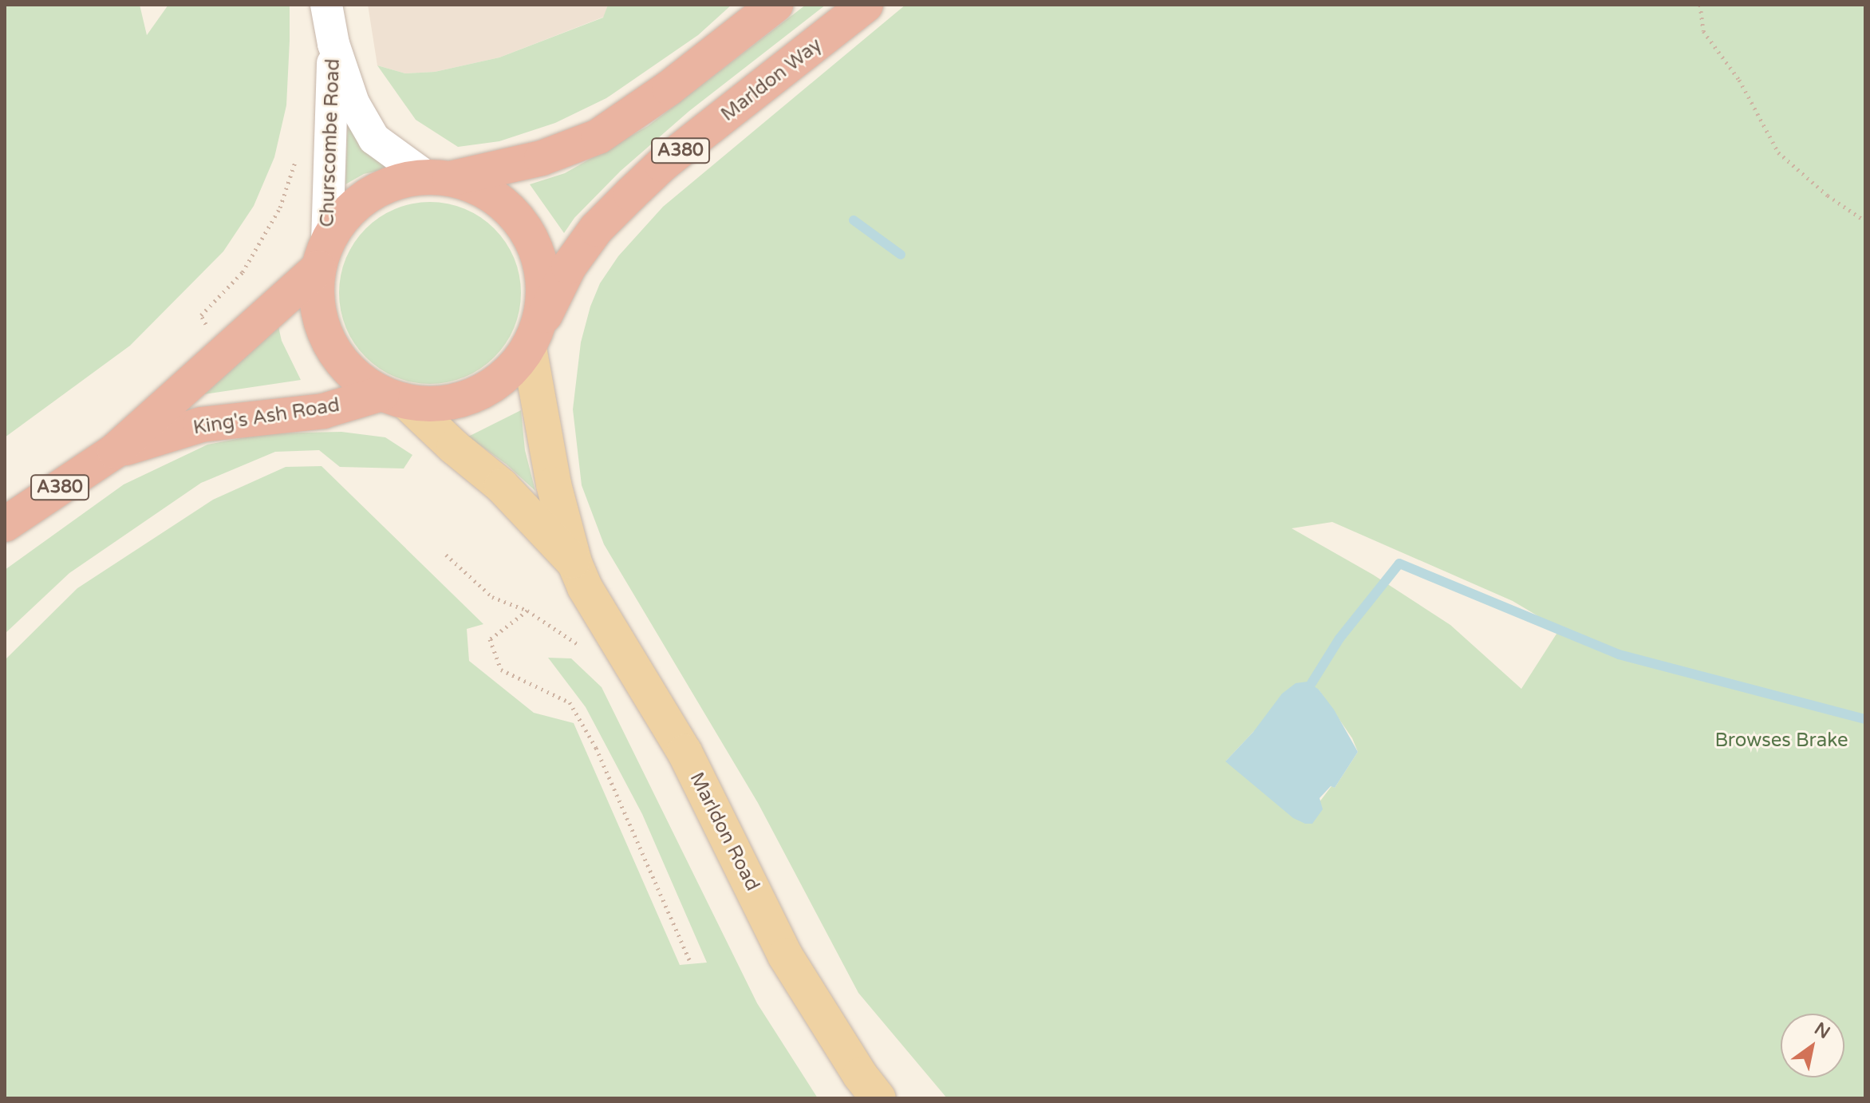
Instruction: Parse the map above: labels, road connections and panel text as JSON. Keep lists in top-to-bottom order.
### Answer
{
  "streets": {
    "highway": ["Marldon Way", "A380", "King's Ash Road"],
    "main road": ["Marldon Road"],
    "street": ["Churscombe Road"]
  },
  "crossings": [
    ["Marldon Way", "Churscombe Road"],
    ["Marldon Way", "King's Ash Road"],
    ["Marldon Way", "Marldon Road"],
    ["Churscombe Road", "King's Ash Road"],
    ["Churscombe Road", "Marldon Road"],
    ["King's Ash Road", "Marldon Road"]
  ],
  "parks": ["Browses Brake"],
  "north": "top right"
}
